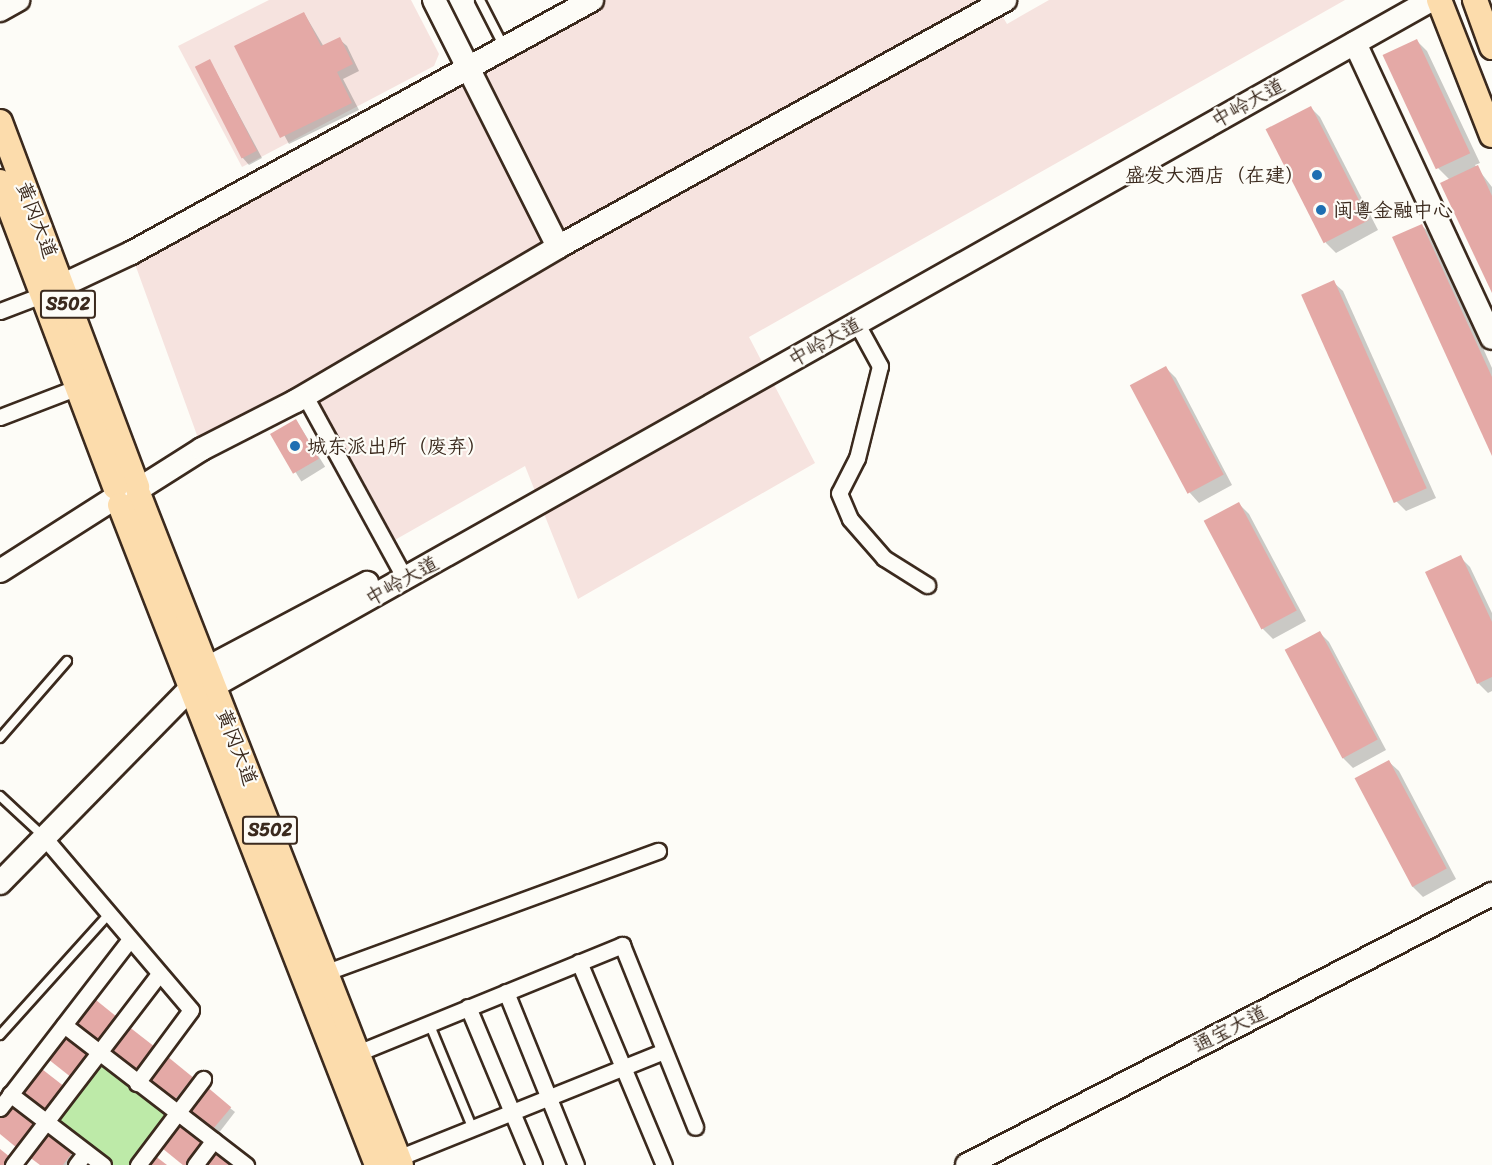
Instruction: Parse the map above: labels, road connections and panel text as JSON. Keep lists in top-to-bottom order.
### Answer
{
  "streets": {
    "main road": [
      "中岭大道",
      "黄冈大道",
      "S502",
      "通宝大道"
    ]
  },
  "places": ["盛发大酒店（在建）", "闽粤金融中心", "城东派出所（废弃）"]
}
